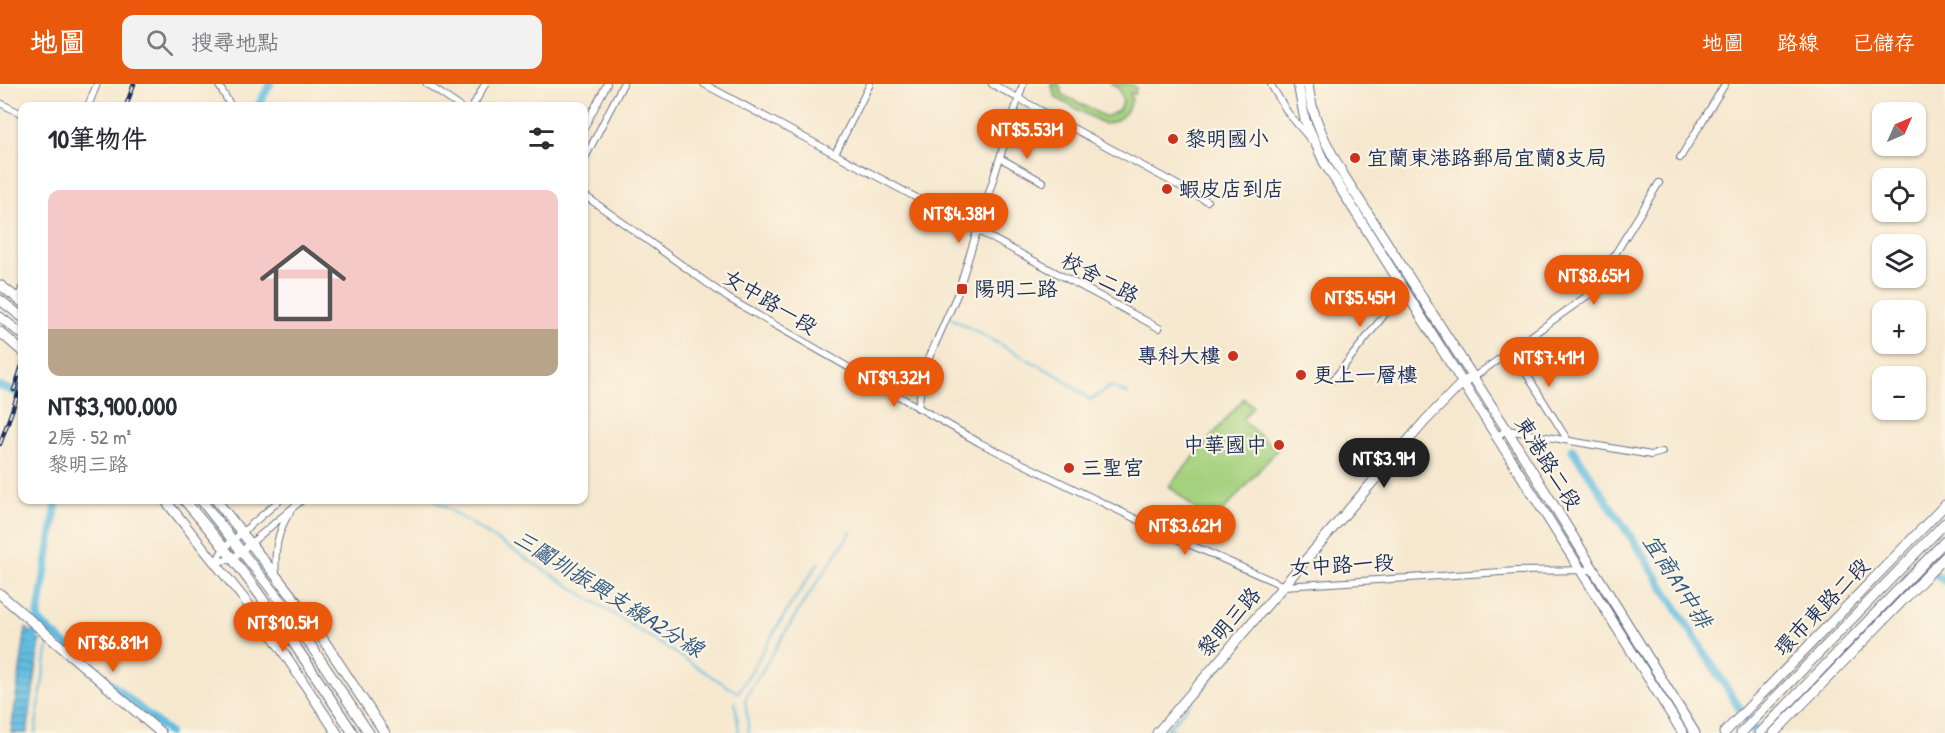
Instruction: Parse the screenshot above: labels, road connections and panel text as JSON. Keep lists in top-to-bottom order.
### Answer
{
  "streets": {
    "main road": ["東港路二段", "環市東路二段", "黎明三路"],
    "street": ["校舍二路", "女中路一段"]
  },
  "crossings": [
    ["女中路一段", "東港路二段"],
    ["女中路一段", "黎明三路"],
    ["東港路二段", "黎明三路"]
  ],
  "water": ["宜商A1中排", "三鬮圳振興支線A2分線"],
  "places": {
    "other": [
      "黎明國小",
      "宜蘭東港路郵局宜蘭8支局",
      "蝦皮店到店",
      "專科大樓",
      "更上一層樓",
      "中華國中",
      "三聖宮"
    ],
    "transit": ["陽明二路"]
  },
  "north": "top right",
  "page": {
    "header": "地圖",
    "search": "搜尋地點",
    "nav": ["地圖", "路線", "已儲存"],
    "map_buttons": ["+", "−"],
    "heading": "10筆物件",
    "price": [
      "NT$5.53M",
      "NT$4.38M",
      "NT$8.65M",
      "NT$5.45M",
      "NT$7.41M",
      "NT$9.32M",
      "NT$3.9M",
      "NT$3.62M",
      "NT$10.5M",
      "NT$6.81M"
    ],
    "list": [
      {
        "name": "NT$3,900,000",
        "note": "2房 · 52 m² · 黎明三路"
      }
    ]
  }
}
